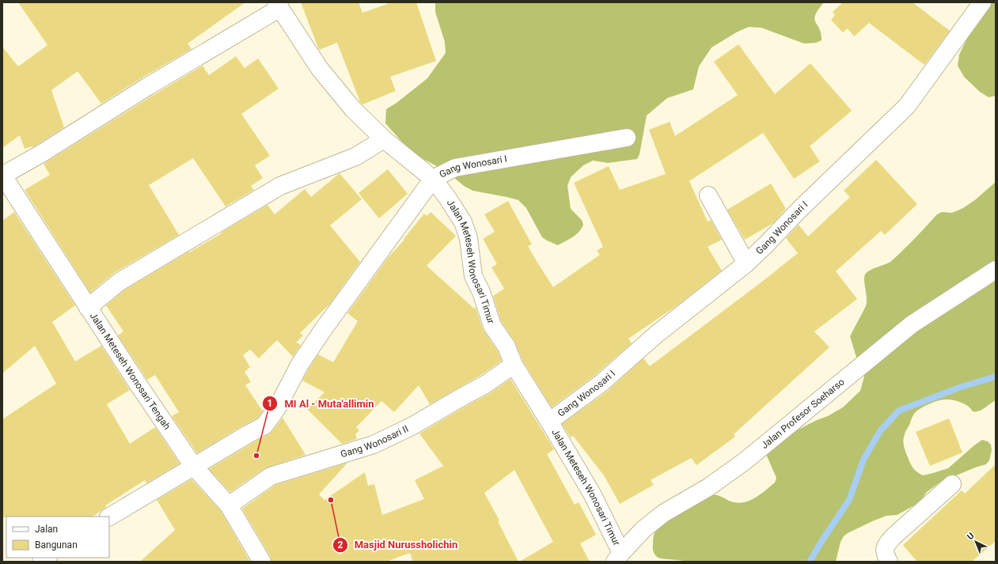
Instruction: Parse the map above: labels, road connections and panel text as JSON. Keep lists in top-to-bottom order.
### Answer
{
  "streets": {
    "street": [
      "Gang Wonosari I",
      "Jalan Meteseh Wonosari Timur",
      "Jalan Meteseh Wonosari Tengah",
      "Jalan Profesor Soeharso",
      "Gang Wonosari II"
    ]
  },
  "crossings": [
    ["Gang Wonosari I", "Jalan Meteseh Wonosari Timur"],
    ["Jalan Meteseh Wonosari Timur", "Jalan Profesor Soeharso"],
    ["Jalan Meteseh Wonosari Timur", "Gang Wonosari II"],
    ["Jalan Meteseh Wonosari Tengah", "Gang Wonosari II"]
  ],
  "places": ["MI Al - Muta'allimin", "Masjid Nurussholichin"],
  "legend": ["Jalan", "Bangunan"],
  "north": "top left"
}
